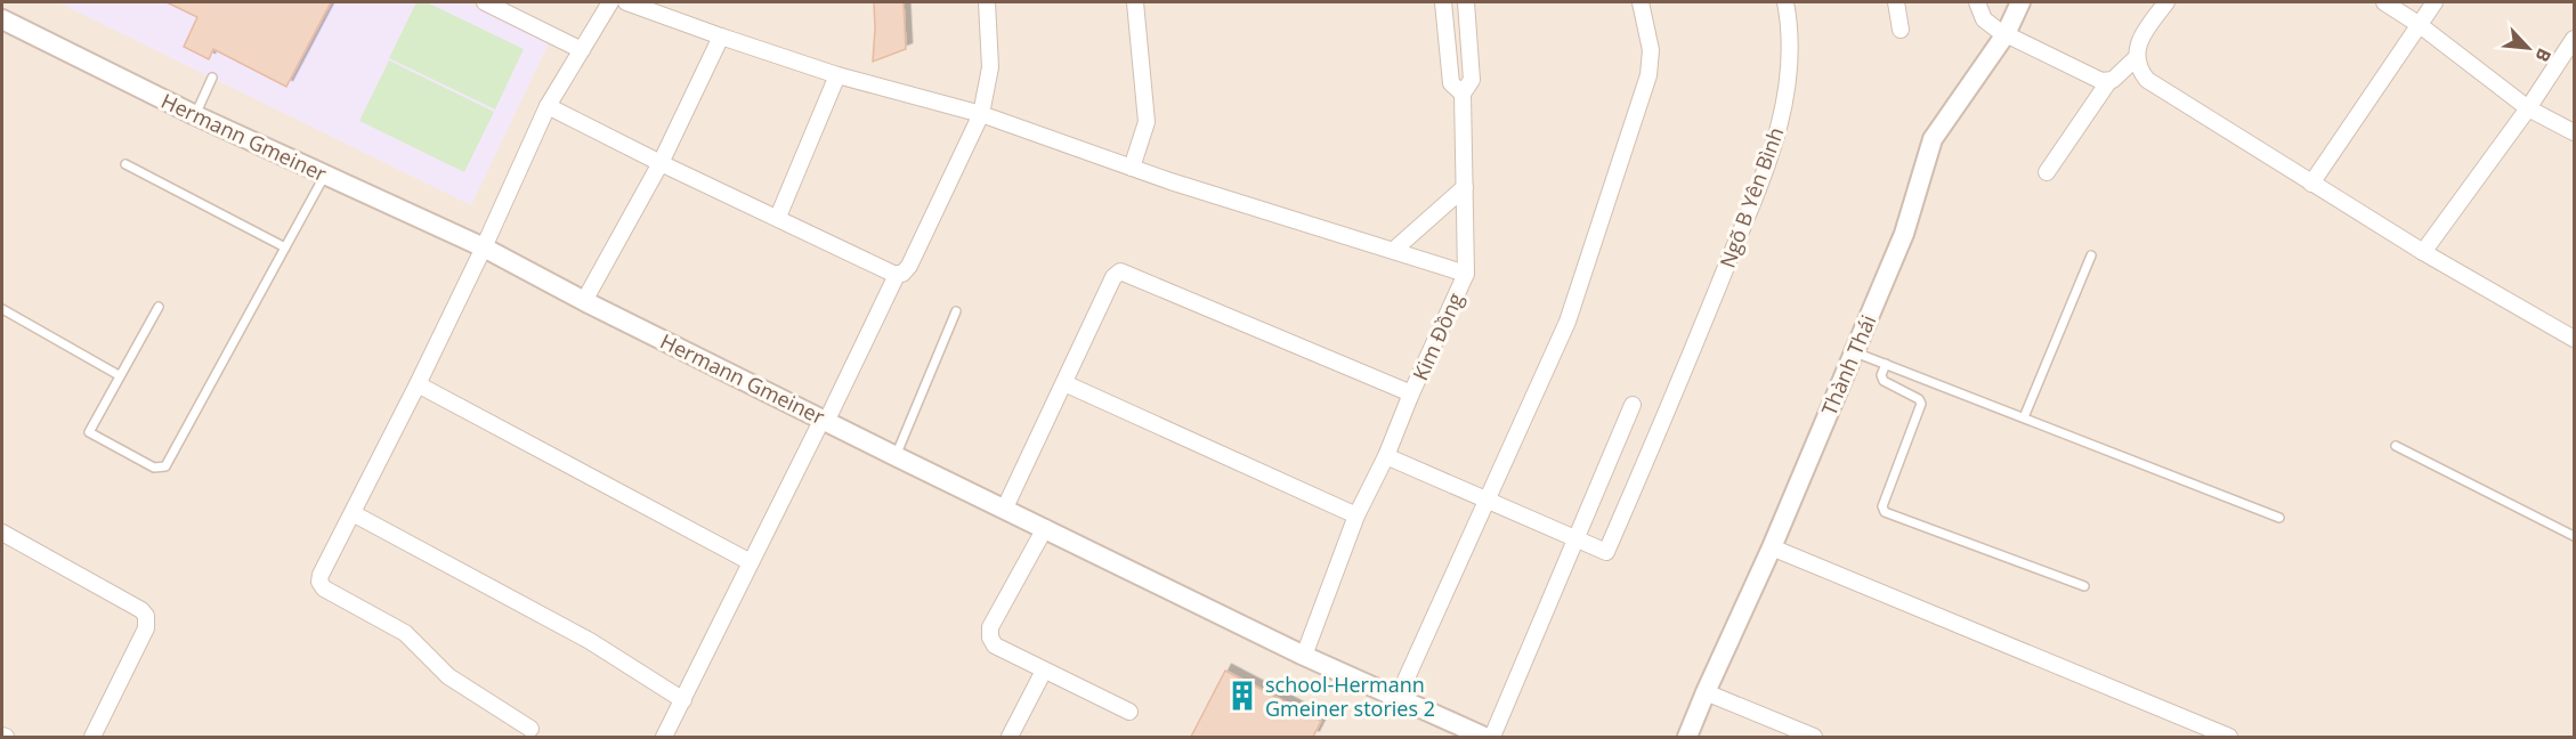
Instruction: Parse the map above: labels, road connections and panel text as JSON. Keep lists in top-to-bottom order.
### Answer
{
  "streets": {
    "street": [
      "Hermann Gmeiner",
      "Ngõ B Yên Bình",
      "Kim Đồng",
      "Thành Thái"
    ]
  },
  "crossings": [
    ["Hermann Gmeiner", "Kim Đồng"]
  ],
  "places": {
    "building": ["school-Hermann Gmeiner stories 2"]
  },
  "north": "bottom right"
}
